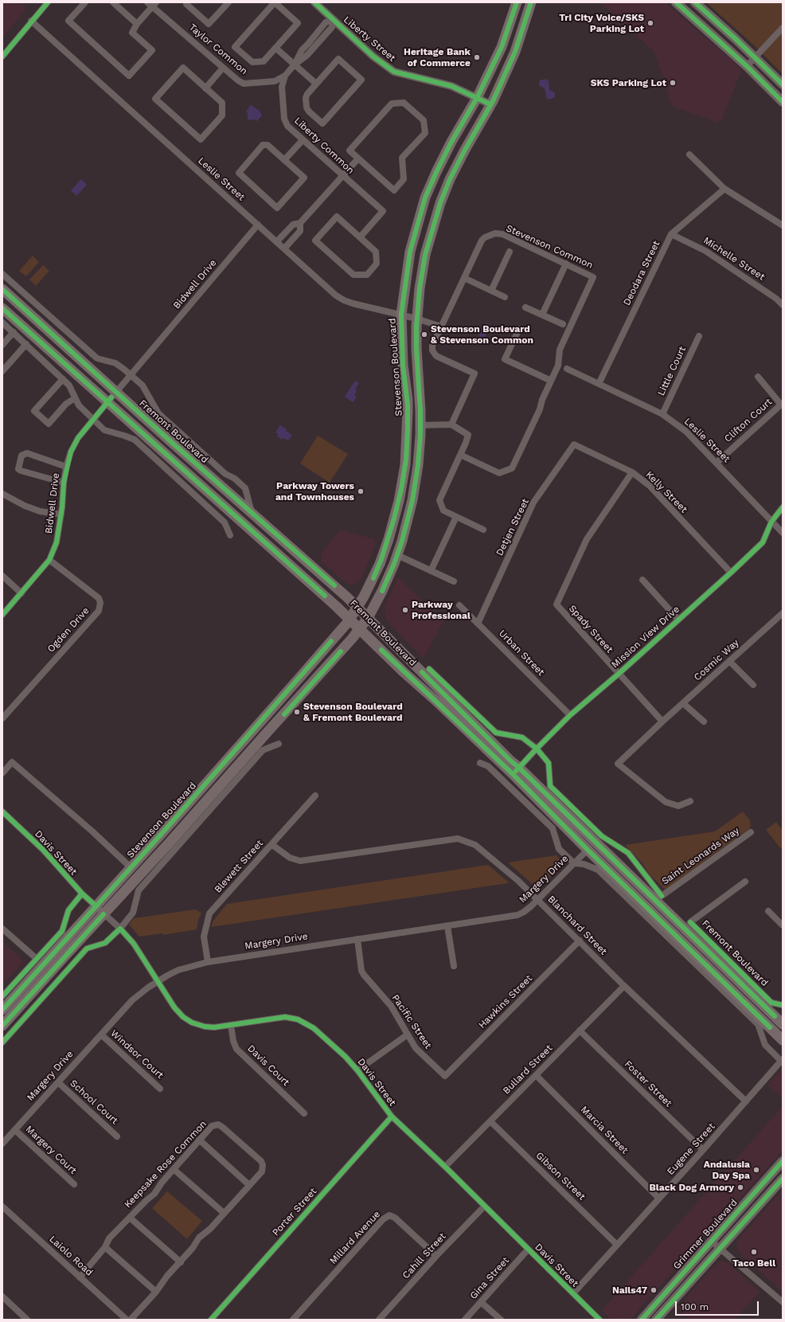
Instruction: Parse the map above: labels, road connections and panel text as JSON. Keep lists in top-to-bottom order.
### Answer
{
  "streets": {
    "main road": ["Stevenson Boulevard", "Fremont Boulevard", "Grimmer Boulevard"],
    "street": [
      "Liberty Street",
      "Taylor Common",
      "Liberty Common",
      "Leslie Street",
      "Stevenson Common",
      "Michelle Street",
      "Deodara Street",
      "Bidwell Drive",
      "Little Court",
      "Clifton Court",
      "Kelly Street",
      "Detjen Street",
      "Spady Street",
      "Ogden Drive",
      "Mission View Drive",
      "Urban Street",
      "Cosmic Way",
      "Davis Street",
      "Saint Leonards Way",
      "Blewett Street",
      "Margery Drive",
      "Blanchard Street",
      "Hawkins Street",
      "Pacific Street",
      "Windsor Court",
      "Davis Court",
      "Bullard Street",
      "Foster Street",
      "School Court",
      "Marcia Street",
      "Eugene Street",
      "Margery Court",
      "Keepsake Rose Common",
      "Gibson Street",
      "Porter Street",
      "Millard Avenue",
      "Laiolo Road",
      "Cahill Street",
      "Gina Street"
    ]
  },
  "crossings": [
    ["Liberty Street", "Stevenson Boulevard"],
    ["Taylor Common", "Liberty Common"],
    ["Leslie Street", "Deodara Street"],
    ["Leslie Street", "Bidwell Drive"],
    ["Leslie Street", "Stevenson Boulevard"],
    ["Leslie Street", "Little Court"],
    ["Leslie Street", "Clifton Court"],
    ["Leslie Street", "Mission View Drive"],
    ["Michelle Street", "Deodara Street"],
    ["Bidwell Drive", "Fremont Boulevard"],
    ["Bidwell Drive", "Ogden Drive"],
    ["Stevenson Boulevard", "Fremont Boulevard"],
    ["Stevenson Boulevard", "Davis Street"],
    ["Fremont Boulevard", "Mission View Drive"],
    ["Fremont Boulevard", "Saint Leonards Way"],
    ["Fremont Boulevard", "Margery Drive"],
    ["Kelly Street", "Detjen Street"],
    ["Kelly Street", "Spady Street"],
    ["Kelly Street", "Mission View Drive"],
    ["Detjen Street", "Urban Street"],
    ["Spady Street", "Mission View Drive"],
    ["Spady Street", "Cosmic Way"],
    ["Mission View Drive", "Urban Street"],
    ["Davis Street", "Margery Drive"],
    ["Davis Street", "Davis Court"],
    ["Davis Street", "Bullard Street"],
    ["Davis Street", "Eugene Street"],
    ["Davis Street", "Porter Street"],
    ["Davis Street", "Cahill Street"],
    ["Davis Street", "Gina Street"],
    ["Blewett Street", "Margery Drive"],
    ["Blewett Street", "Blanchard Street"],
    ["Margery Drive", "Blanchard Street"],
    ["Margery Drive", "Pacific Street"],
    ["Margery Drive", "Windsor Court"],
    ["Margery Drive", "School Court"],
    ["Margery Drive", "Margery Court"],
    ["Blanchard Street", "Hawkins Street"],
    ["Blanchard Street", "Bullard Street"],
    ["Blanchard Street", "Eugene Street"],
    ["Hawkins Street", "Pacific Street"],
    ["Bullard Street", "Foster Street"],
    ["Bullard Street", "Marcia Street"],
    ["Bullard Street", "Gibson Street"],
    ["Foster Street", "Eugene Street"],
    ["Marcia Street", "Eugene Street"],
    ["Eugene Street", "Gibson Street"],
    ["Keepsake Rose Common", "Laiolo Road"],
    ["Millard Avenue", "Cahill Street"]
  ],
  "places": [
    "Tri City Voice/SKS Parking Lot",
    "Heritage Bank of Commerce",
    "SKS Parking Lot",
    "Stevenson Boulevard & Stevenson Common",
    "Parkway Towers and Townhouses",
    "Parkway Professional",
    "Stevenson Boulevard & Fremont Boulevard",
    "Andalusia Day Spa",
    "Black Dog Armory",
    "Taco Bell",
    "Nails47"
  ],
  "scale_bar": "100 m"
}
